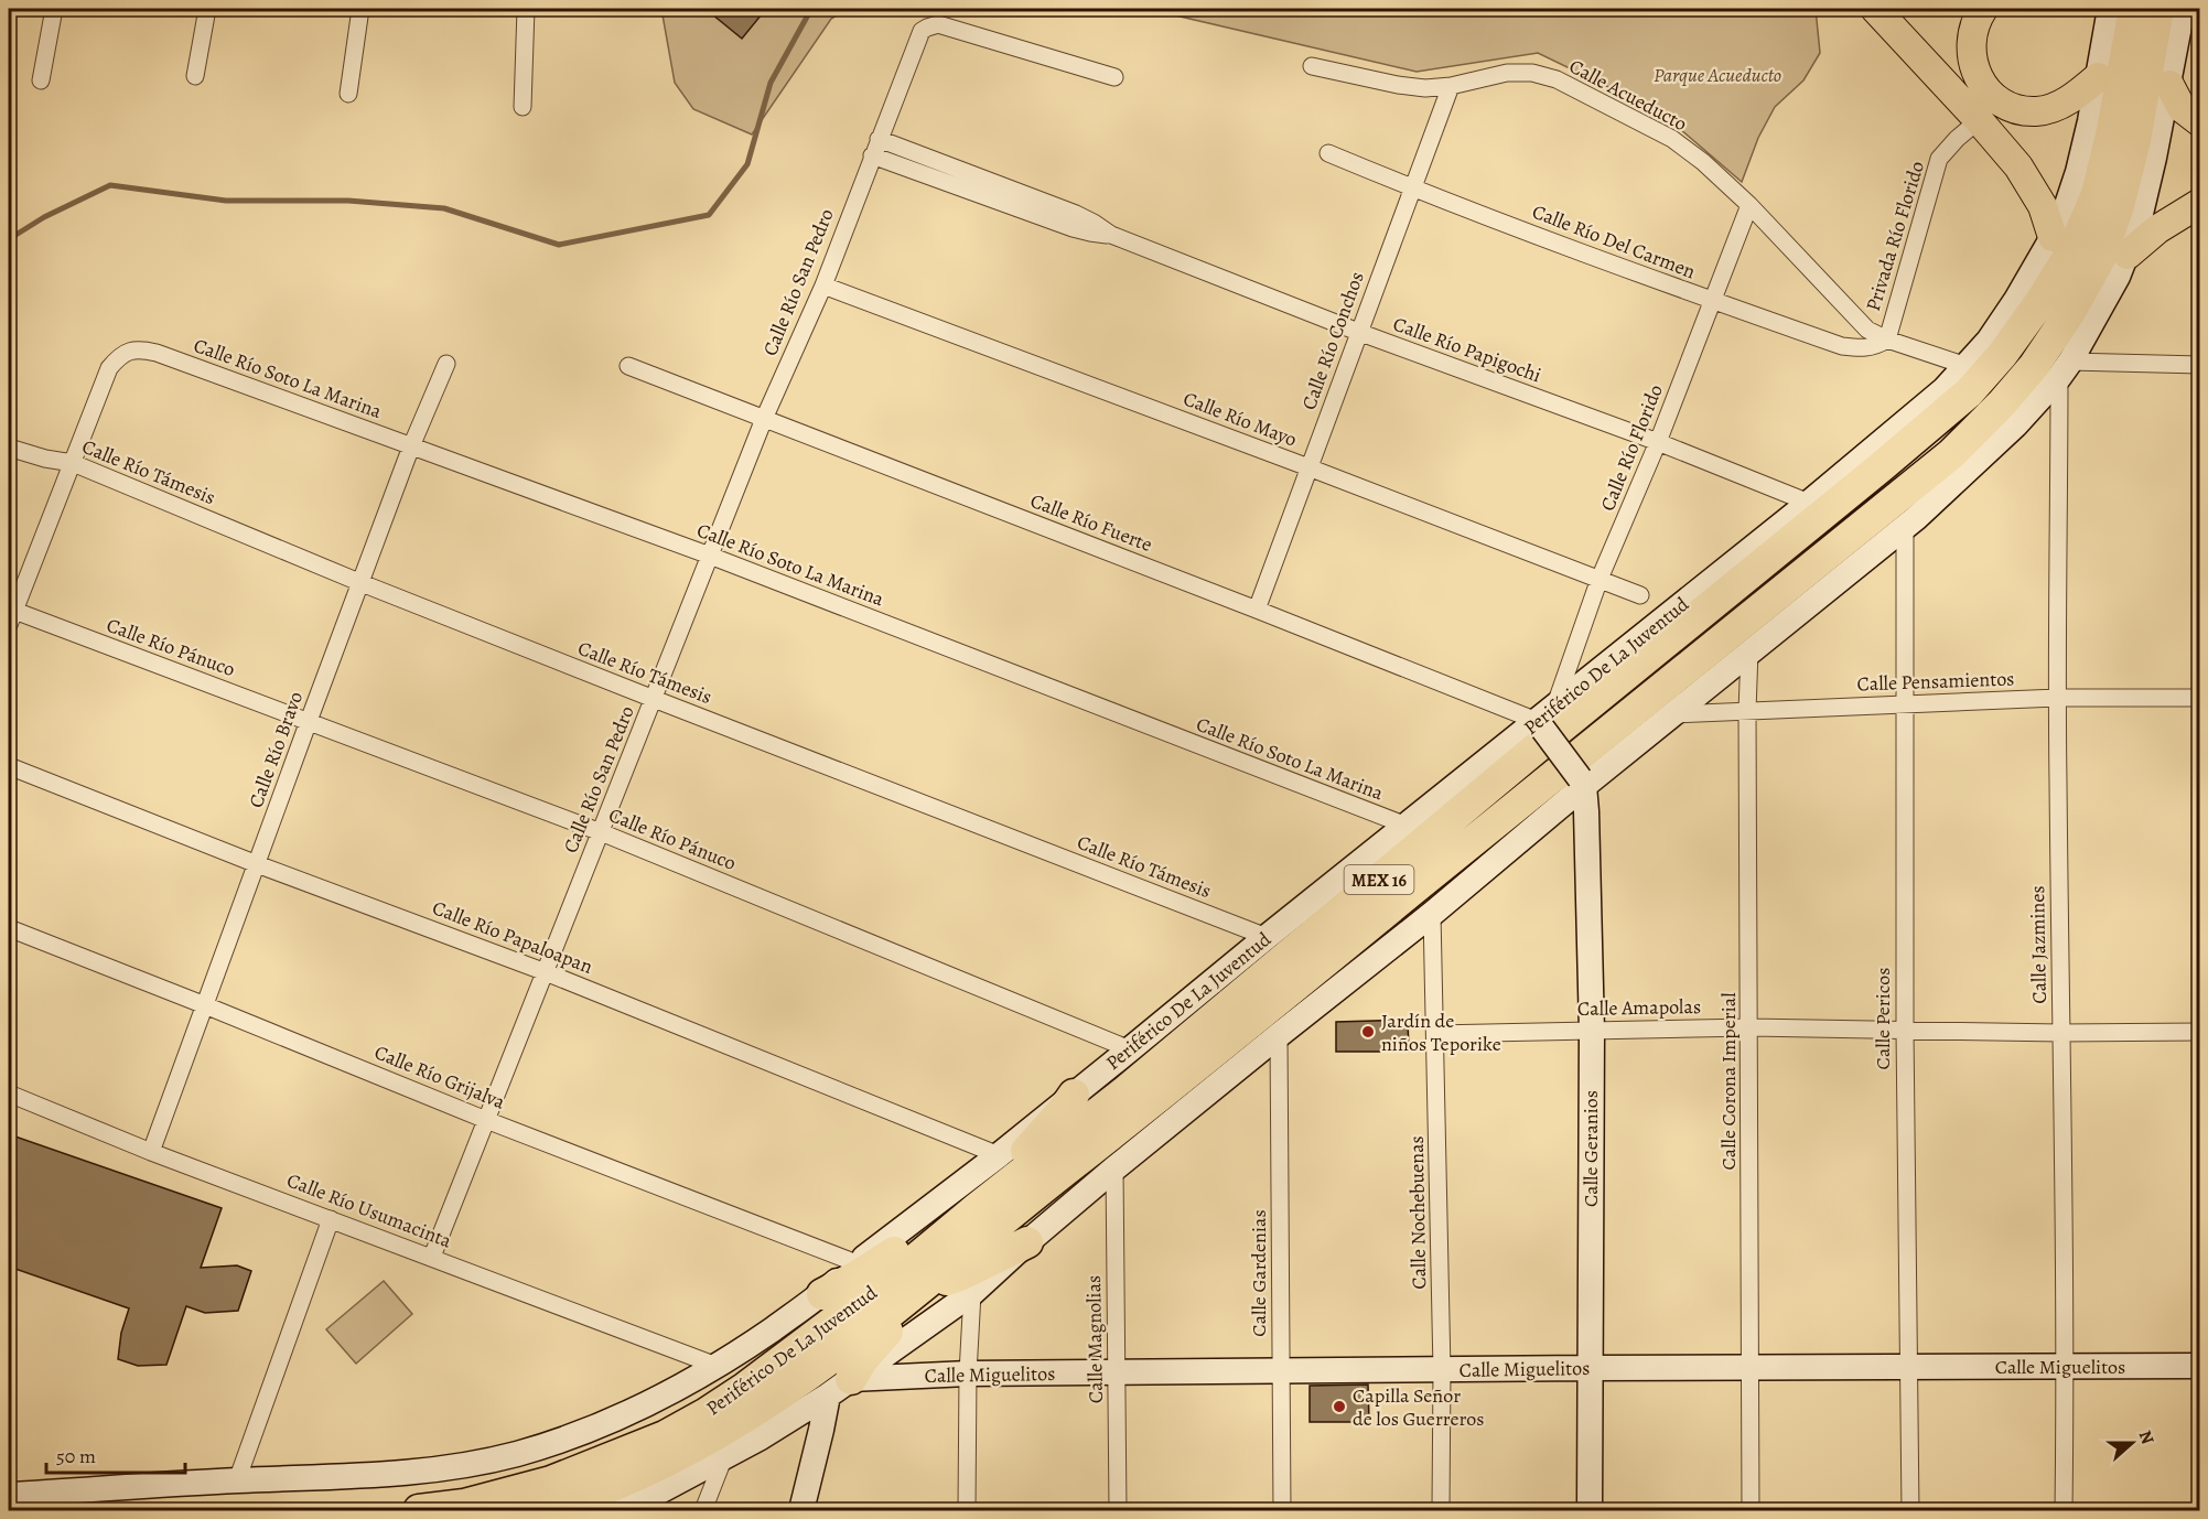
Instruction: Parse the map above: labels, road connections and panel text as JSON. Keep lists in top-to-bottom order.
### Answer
{
  "streets": {
    "highway": ["Periférico De La Juventud", "MEX 16"],
    "main road": ["Calle Geranios", "Calle Miguelitos"],
    "street": [
      "Calle Acueducto",
      "Privada Río Florido",
      "Calle Río Del Carmen",
      "Calle Río San Pedro",
      "Calle Río Conchos",
      "Calle Río Papigochi",
      "Calle Río Soto La Marina",
      "Calle Río Mayo",
      "Calle Río Florido",
      "Calle Río Támesis",
      "Calle Río Fuerte",
      "Calle Río Pánuco",
      "Calle Pensamientos",
      "Calle Río Bravo",
      "Calle Río Papaloapan",
      "Calle Jazmines",
      "Calle Amapolas",
      "Calle Pericos",
      "Calle Río Grijalva",
      "Calle Corona Imperial",
      "Calle Río Usumacinta",
      "Calle Nochebuenas",
      "Calle Gardenias",
      "Calle Magnolias"
    ]
  },
  "crossings": [
    ["Calle Acueducto", "Privada Río Florido"],
    ["Calle Acueducto", "Calle Río Del Carmen"],
    ["Calle Acueducto", "Calle Río Conchos"],
    ["Calle Acueducto", "Calle Río Florido"],
    ["Calle Acueducto", "Periférico De La Juventud"],
    ["Privada Río Florido", "Calle Río Del Carmen"],
    ["Calle Río Del Carmen", "Calle Río Conchos"],
    ["Calle Río Del Carmen", "Calle Río Florido"],
    ["Calle Río San Pedro", "Calle Río Papigochi"],
    ["Calle Río San Pedro", "Calle Río Soto La Marina"],
    ["Calle Río San Pedro", "Calle Río Mayo"],
    ["Calle Río San Pedro", "Calle Río Támesis"],
    ["Calle Río San Pedro", "Calle Río Fuerte"],
    ["Calle Río San Pedro", "Calle Río Pánuco"],
    ["Calle Río San Pedro", "Calle Río Papaloapan"],
    ["Calle Río San Pedro", "Calle Río Grijalva"],
    ["Calle Río San Pedro", "Calle Río Usumacinta"],
    ["Calle Río Conchos", "Calle Río Papigochi"],
    ["Calle Río Conchos", "Calle Río Mayo"],
    ["Calle Río Conchos", "Calle Río Fuerte"],
    ["Calle Río Papigochi", "Calle Río Florido"],
    ["Calle Río Papigochi", "Periférico De La Juventud"],
    ["Calle Río Soto La Marina", "Calle Río Támesis"],
    ["Calle Río Soto La Marina", "Periférico De La Juventud"],
    ["Calle Río Soto La Marina", "Calle Río Bravo"],
    ["Calle Río Mayo", "Calle Río Florido"],
    ["Calle Río Florido", "Calle Río Fuerte"],
    ["Calle Río Florido", "Periférico De La Juventud"],
    ["Calle Río Támesis", "Periférico De La Juventud"],
    ["Calle Río Támesis", "Calle Río Bravo"],
    ["Calle Río Fuerte", "Periférico De La Juventud"],
    ["Calle Río Pánuco", "Periférico De La Juventud"],
    ["Calle Río Pánuco", "Calle Río Bravo"],
    ["Periférico De La Juventud", "Calle Pensamientos"],
    ["Periférico De La Juventud", "MEX 16"],
    ["Periférico De La Juventud", "Calle Río Papaloapan"],
    ["Periférico De La Juventud", "Calle Jazmines"],
    ["Periférico De La Juventud", "Calle Pericos"],
    ["Periférico De La Juventud", "Calle Río Grijalva"],
    ["Periférico De La Juventud", "Calle Corona Imperial"],
    ["Periférico De La Juventud", "Calle Geranios"],
    ["Periférico De La Juventud", "Calle Río Usumacinta"],
    ["Periférico De La Juventud", "Calle Nochebuenas"],
    ["Periférico De La Juventud", "Calle Gardenias"],
    ["Periférico De La Juventud", "Calle Magnolias"],
    ["Periférico De La Juventud", "Calle Miguelitos"],
    ["Calle Pensamientos", "Calle Jazmines"],
    ["Calle Pensamientos", "Calle Pericos"],
    ["Calle Pensamientos", "Calle Corona Imperial"],
    ["Calle Río Bravo", "Calle Río Papaloapan"],
    ["Calle Río Bravo", "Calle Río Grijalva"],
    ["Calle Río Bravo", "Calle Río Usumacinta"],
    ["Calle Jazmines", "Calle Amapolas"],
    ["Calle Jazmines", "Calle Miguelitos"],
    ["Calle Amapolas", "Calle Pericos"],
    ["Calle Amapolas", "Calle Corona Imperial"],
    ["Calle Amapolas", "Calle Geranios"],
    ["Calle Amapolas", "Calle Nochebuenas"],
    ["Calle Pericos", "Calle Miguelitos"],
    ["Calle Corona Imperial", "Calle Miguelitos"],
    ["Calle Geranios", "Calle Miguelitos"],
    ["Calle Nochebuenas", "Calle Miguelitos"],
    ["Calle Gardenias", "Calle Miguelitos"],
    ["Calle Magnolias", "Calle Miguelitos"]
  ],
  "parks": ["Parque Acueducto"],
  "places": ["Jardín de niños Teporike", "Capilla Señor de los Guerreros"],
  "scale_bar": "50 m",
  "north": "right"
}
